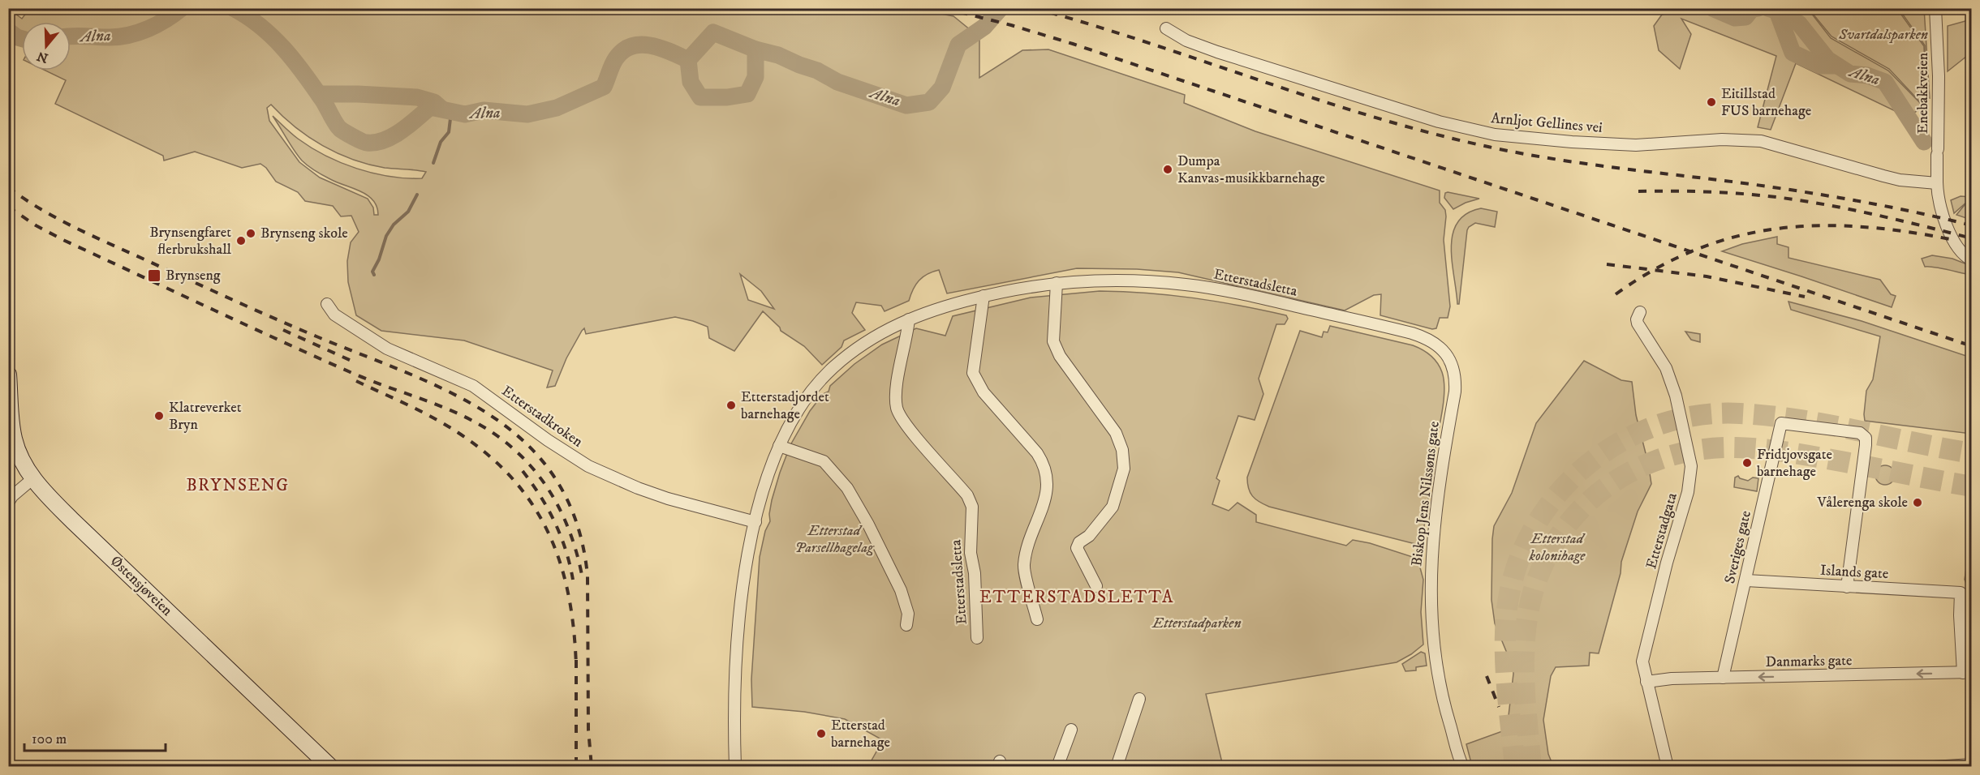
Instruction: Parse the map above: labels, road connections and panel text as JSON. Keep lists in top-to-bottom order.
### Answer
{
  "streets": {
    "main road": ["Østensjøveien"],
    "street": [
      "Enebakkveien",
      "Arnljot Gellines vei",
      "Etterstadsletta",
      "Etterstadkroken",
      "Biskop Jens Nilssøns gate",
      "Etterstadgata",
      "Sveriges gate",
      "Islands gate",
      "Danmarks gate"
    ]
  },
  "crossings": [
    ["Enebakkveien", "Arnljot Gellines vei"],
    ["Etterstadsletta", "Etterstadkroken"],
    ["Etterstadsletta", "Biskop Jens Nilssøns gate"],
    ["Etterstadgata", "Danmarks gate"],
    ["Sveriges gate", "Islands gate"],
    ["Sveriges gate", "Danmarks gate"],
    ["Islands gate", "Danmarks gate"]
  ],
  "one_way": ["Danmarks gate"],
  "districts": ["BRYNSENG", "ETTERSTADSLETTA"],
  "water": ["Alna"],
  "parks": [
    "Svartdalsparken",
    "Etterstad Parsellhagelag",
    "Etterstad kolonihage",
    "Etterstadparken"
  ],
  "places": {
    "other": [
      "Eitillstad FUS barnehage",
      "Dumpa Kanvas-musikkbarnehage",
      "Brynseng skole",
      "Brynsengfaret flerbrukshall",
      "Etterstadjordet barnehage",
      "Klatreverket Bryn",
      "Fridtjovsgate barnehage",
      "Vålerenga skole",
      "Etterstad barnehage"
    ],
    "transit": ["Brynseng"]
  },
  "scale_bar": "100 m",
  "north": "bottom"
}
